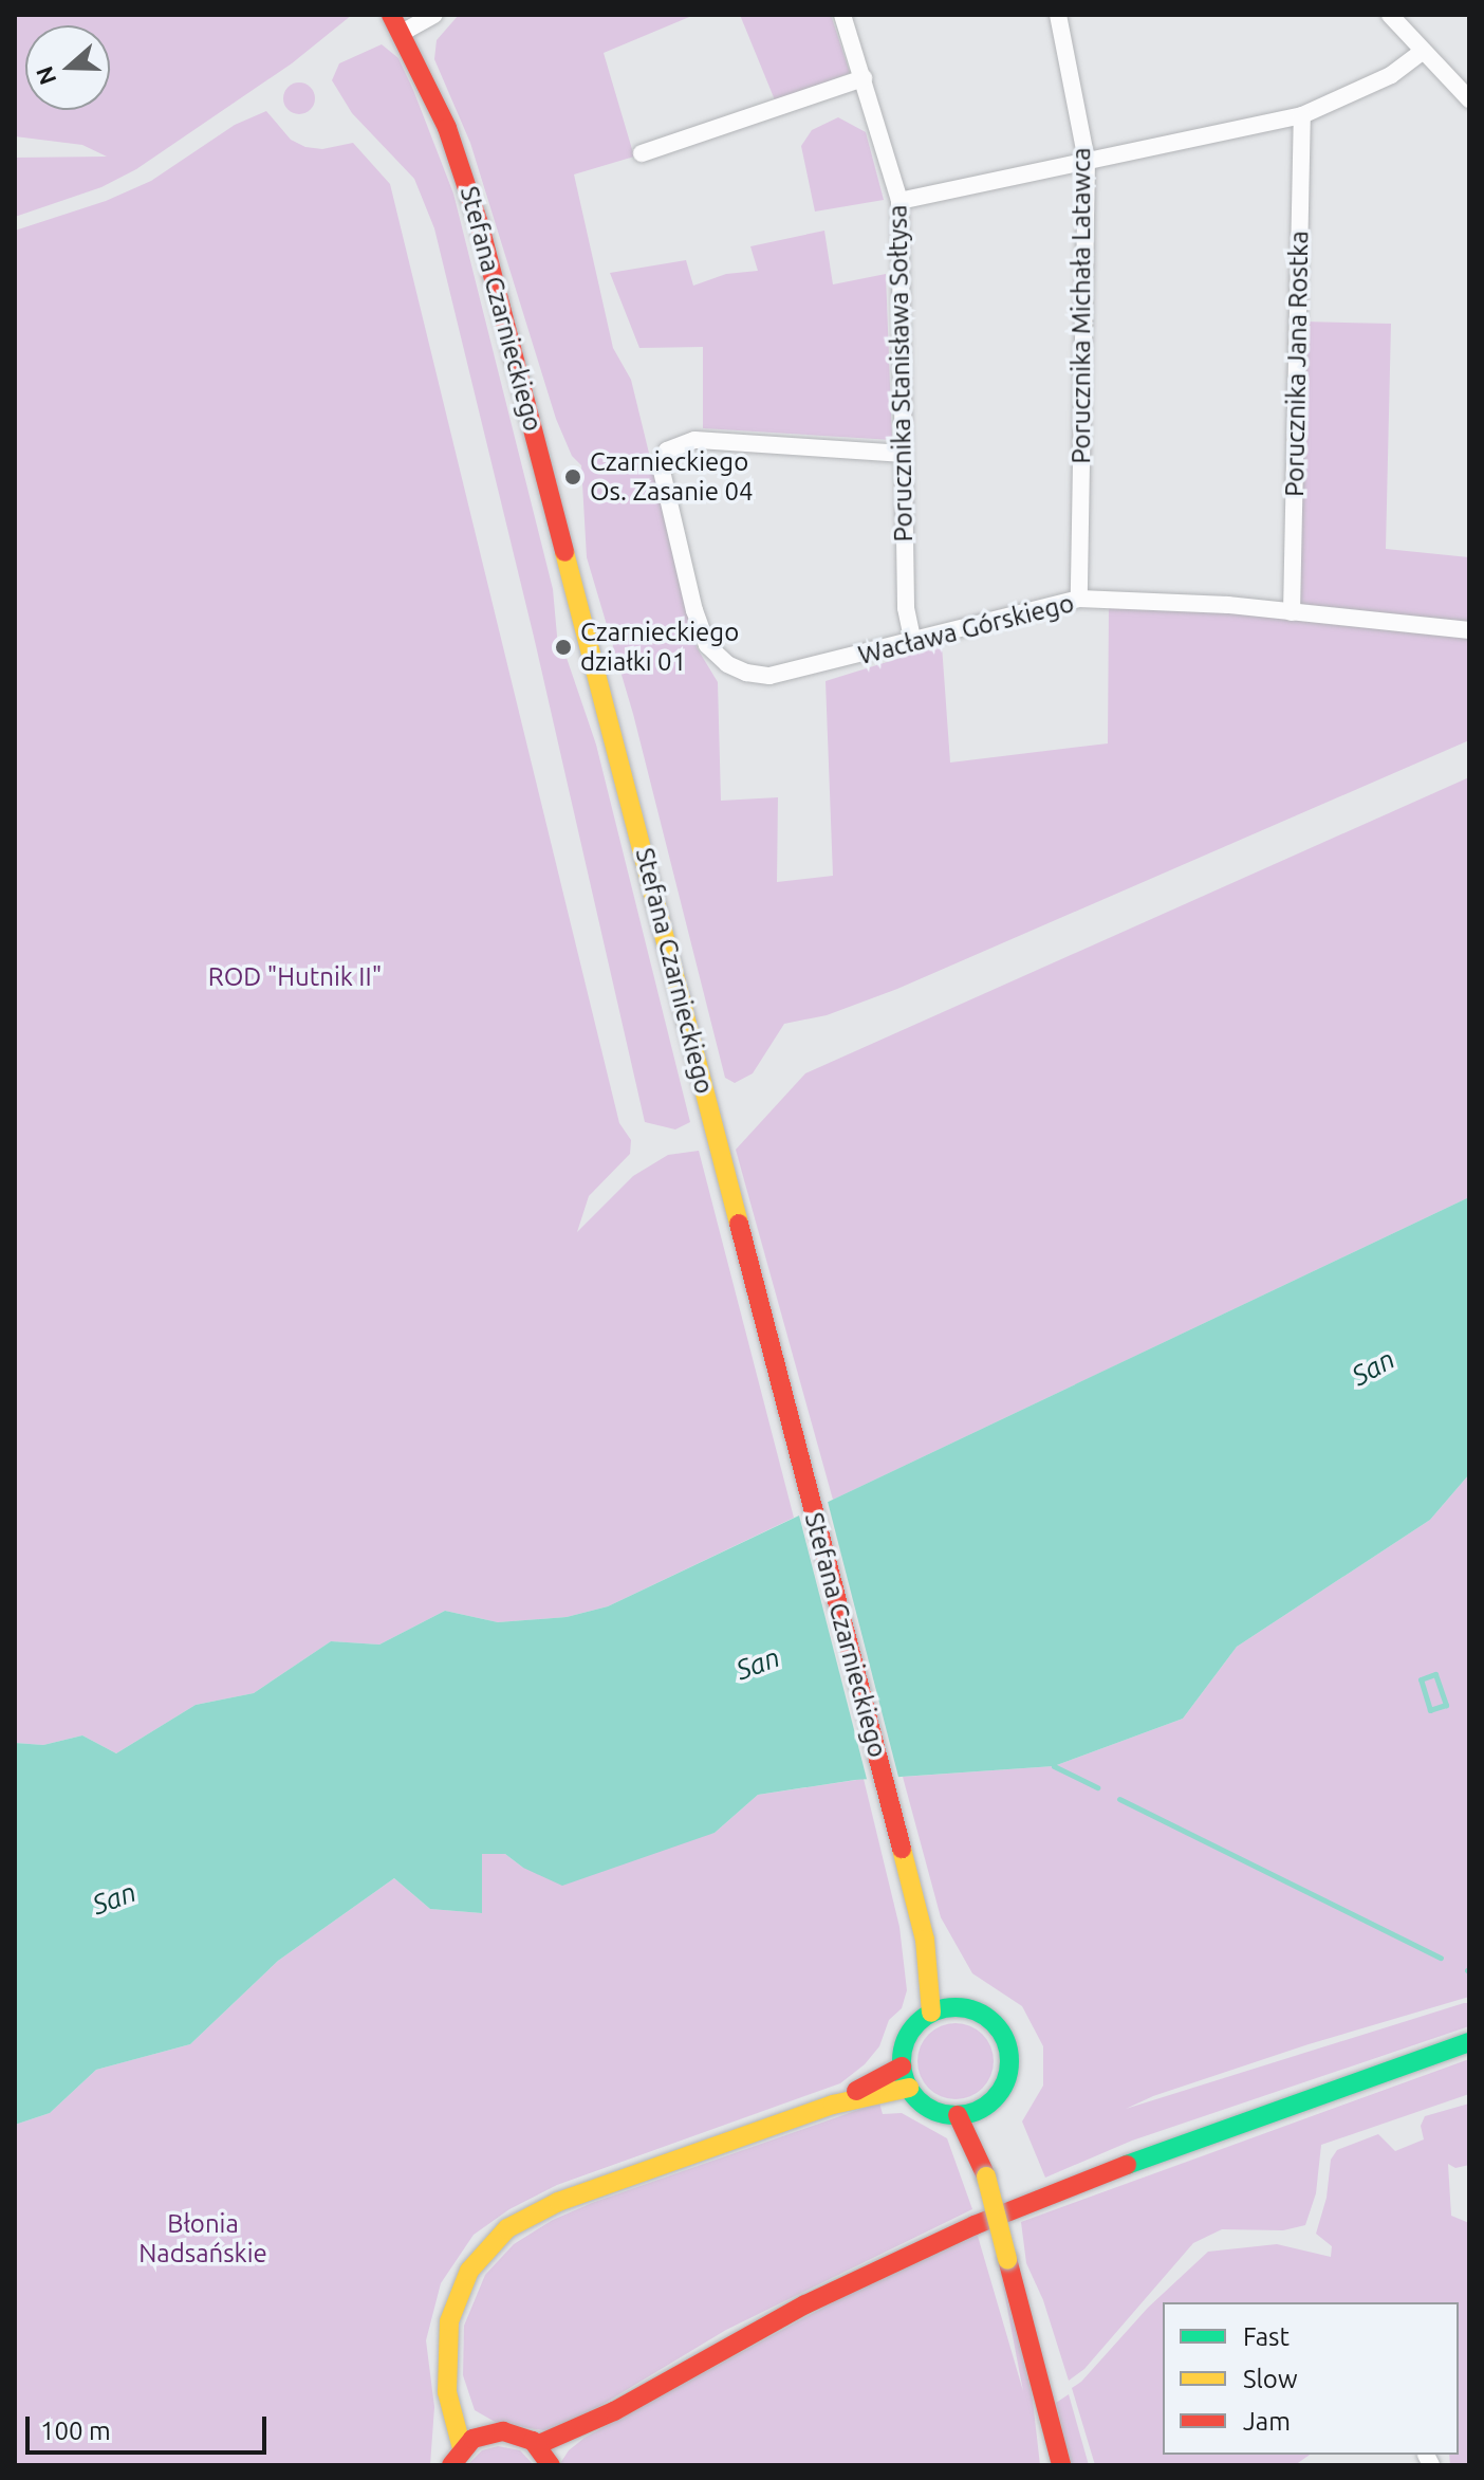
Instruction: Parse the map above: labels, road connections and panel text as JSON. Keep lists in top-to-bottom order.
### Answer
{
  "streets": {
    "street": [
      "Porucznika Michała Latawca",
      "Stefana Czarnieckiego",
      "Porucznika Jana Rostka",
      "Porucznika Stanisława Sołtysa",
      "Wacława Górskiego"
    ]
  },
  "crossings": [
    ["Porucznika Michała Latawca", "Wacława Górskiego"],
    ["Porucznika Jana Rostka", "Wacława Górskiego"],
    ["Porucznika Stanisława Sołtysa", "Wacława Górskiego"]
  ],
  "water": ["San"],
  "parks": ["ROD \"Hutnik II\"", "Błonia Nadsańskie"],
  "places": ["Czarnieckiego Os. Zasanie 04", "Czarnieckiego działki 01"],
  "legend": ["Fast", "Slow", "Jam"],
  "scale_bar": "100 m",
  "north": "left"
}
